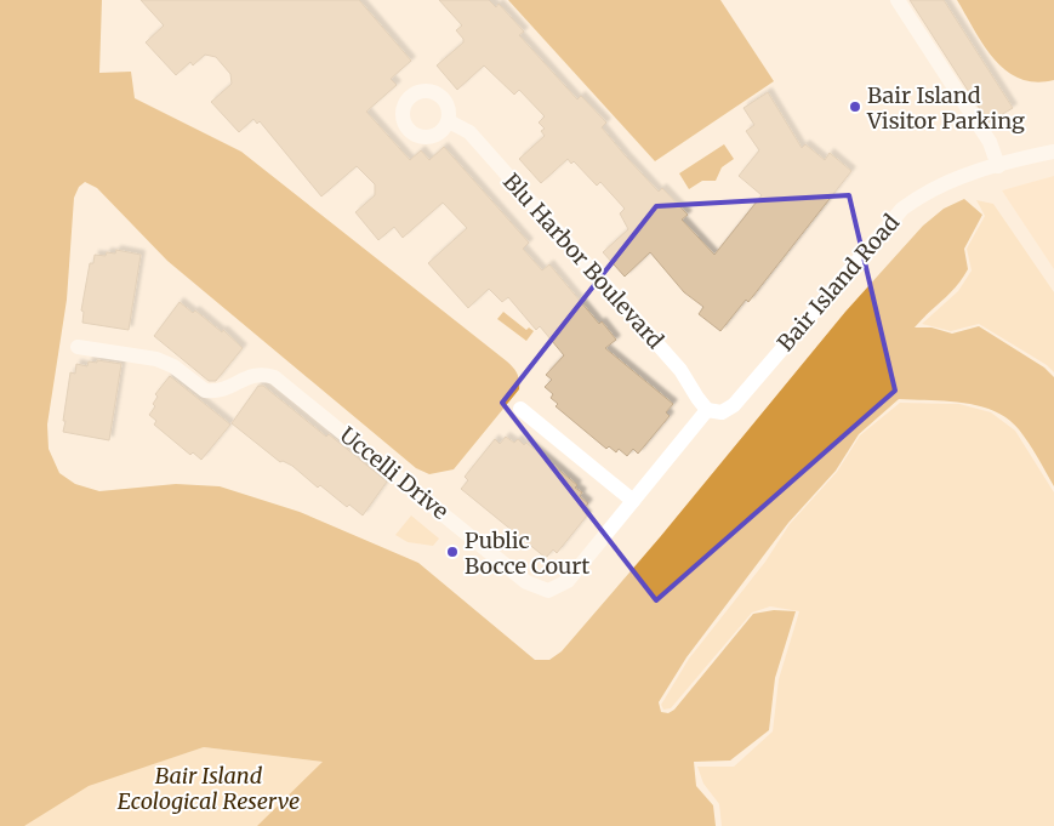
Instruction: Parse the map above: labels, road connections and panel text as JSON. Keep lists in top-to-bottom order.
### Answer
{
  "streets": {
    "street": ["Blu Harbor Boulevard", "Bair Island Road", "Uccelli Drive"]
  },
  "crossings": [
    ["Blu Harbor Boulevard", "Bair Island Road"],
    ["Blu Harbor Boulevard", "Uccelli Drive"],
    ["Bair Island Road", "Uccelli Drive"]
  ],
  "parks": ["Bair Island Ecological Reserve"],
  "places": ["Bair Island Visitor Parking", "Public Bocce Court"]
}
